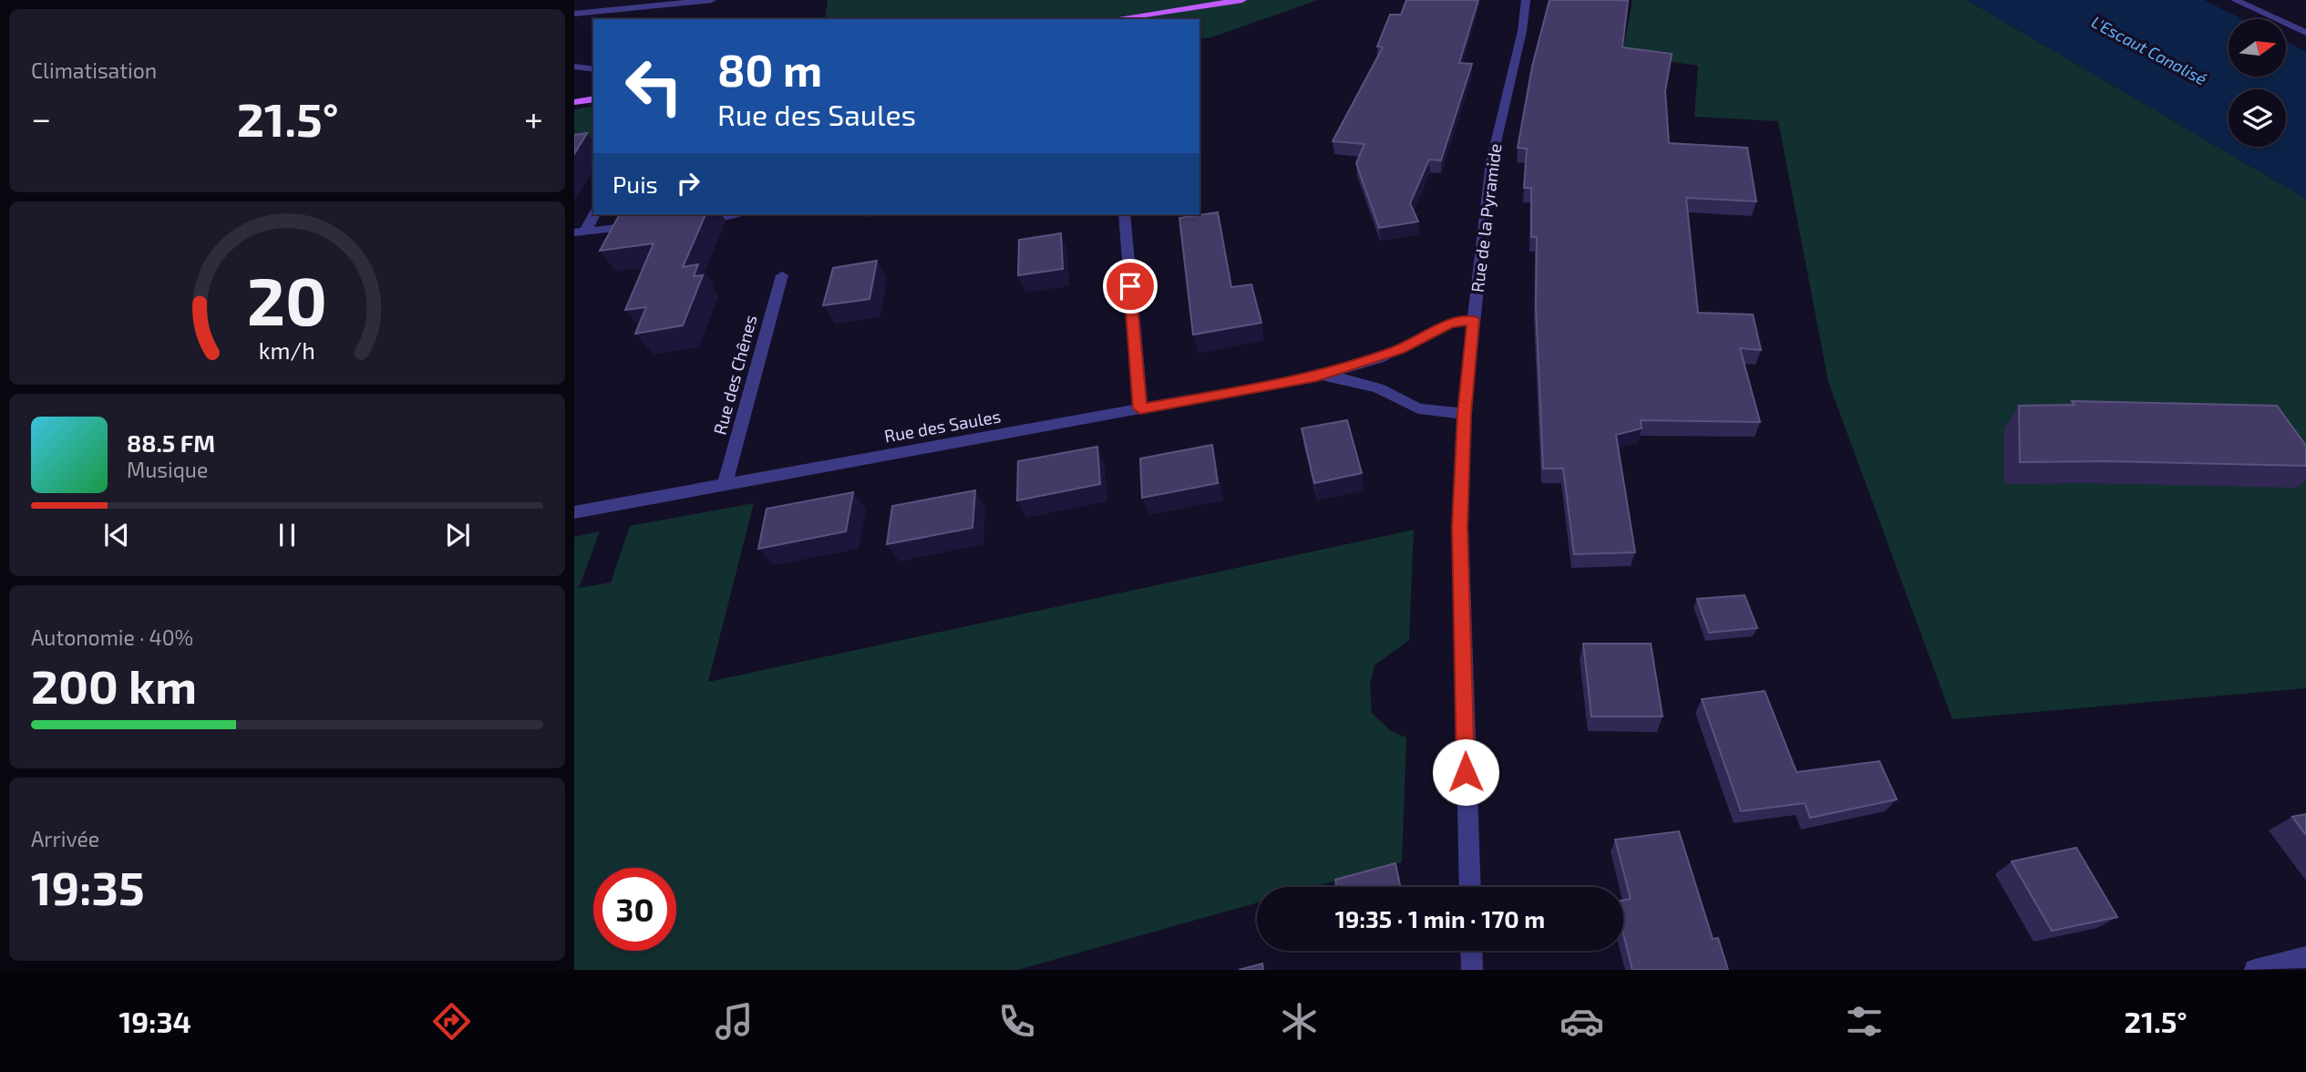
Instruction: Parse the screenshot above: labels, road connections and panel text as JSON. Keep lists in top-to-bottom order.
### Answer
{
  "streets": {
    "street": ["Rue de la Pyramide", "Rue des Chênes", "Rue des Saules"]
  },
  "crossings": [
    ["Rue de la Pyramide", "Rue des Saules"],
    ["Rue des Chênes", "Rue des Saules"]
  ],
  "water": ["L'Escaut Canalisé"],
  "north": "right",
  "page": {
    "tile": [
      "Climatisation",
      ["Autonomie · 40%", "200 km"],
      ["Arrivée", "19:35"]
    ],
    "turn": ["80 m", "Rue des Saules"],
    "heat": ["−", "21.5°", "+"],
    "then": "Puis",
    "song": ["88.5 FM", "Musique"],
    "limit": "30",
    "trip": "19:35 · 1 min · 170 m",
    "tabs": ["19:34", "21.5°"],
    "gauge": ["20", "km/h"]
  }
}
